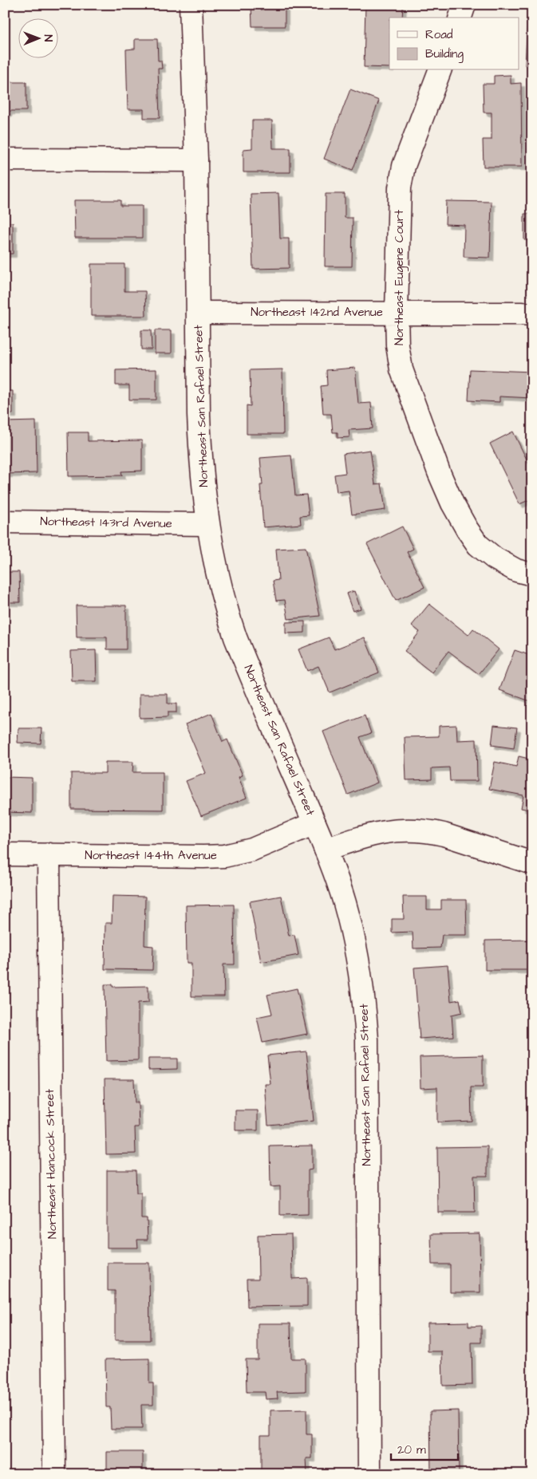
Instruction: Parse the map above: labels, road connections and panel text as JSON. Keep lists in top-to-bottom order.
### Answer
{
  "streets": {
    "street": [
      "Northeast Eugene Court",
      "Northeast 142nd Avenue",
      "Northeast San Rafael Street",
      "Northeast 143rd Avenue",
      "Northeast 144th Avenue",
      "Northeast Hancock Street"
    ]
  },
  "crossings": [
    ["Northeast Eugene Court", "Northeast 142nd Avenue"],
    ["Northeast 142nd Avenue", "Northeast San Rafael Street"],
    ["Northeast San Rafael Street", "Northeast 143rd Avenue"],
    ["Northeast San Rafael Street", "Northeast 144th Avenue"],
    ["Northeast 144th Avenue", "Northeast Hancock Street"]
  ],
  "legend": ["Road", "Building"],
  "scale_bar": "20 m",
  "north": "right"
}
